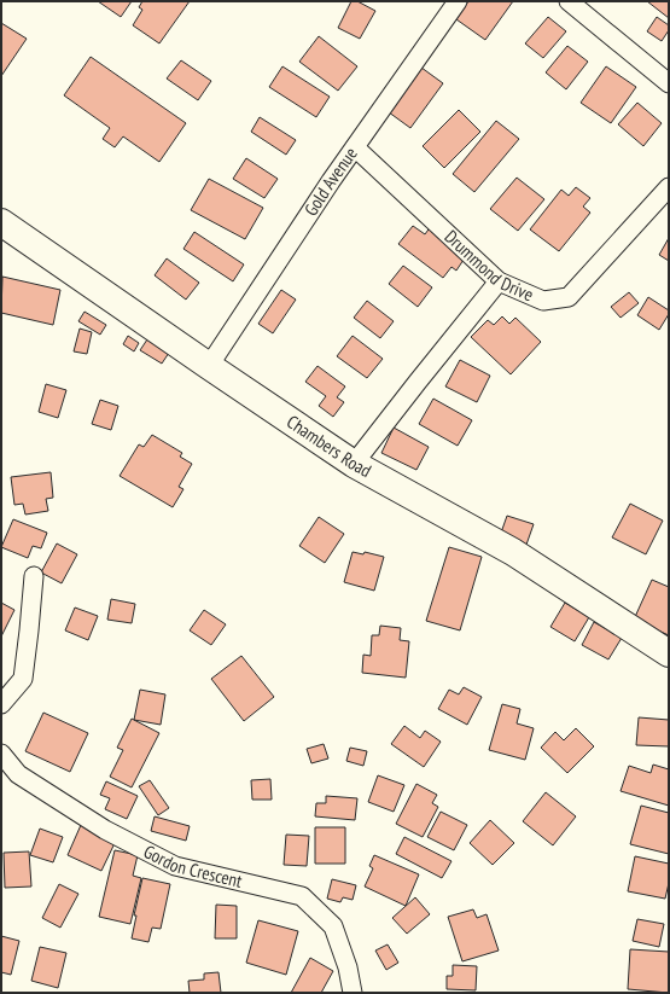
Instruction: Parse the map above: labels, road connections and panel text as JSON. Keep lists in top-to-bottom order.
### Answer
{
  "streets": {
    "street": [
      "Gold Avenue",
      "Drummond Drive",
      "Chambers Road",
      "Gordon Crescent"
    ]
  },
  "crossings": [
    ["Gold Avenue", "Drummond Drive"],
    ["Gold Avenue", "Chambers Road"]
  ]
}
